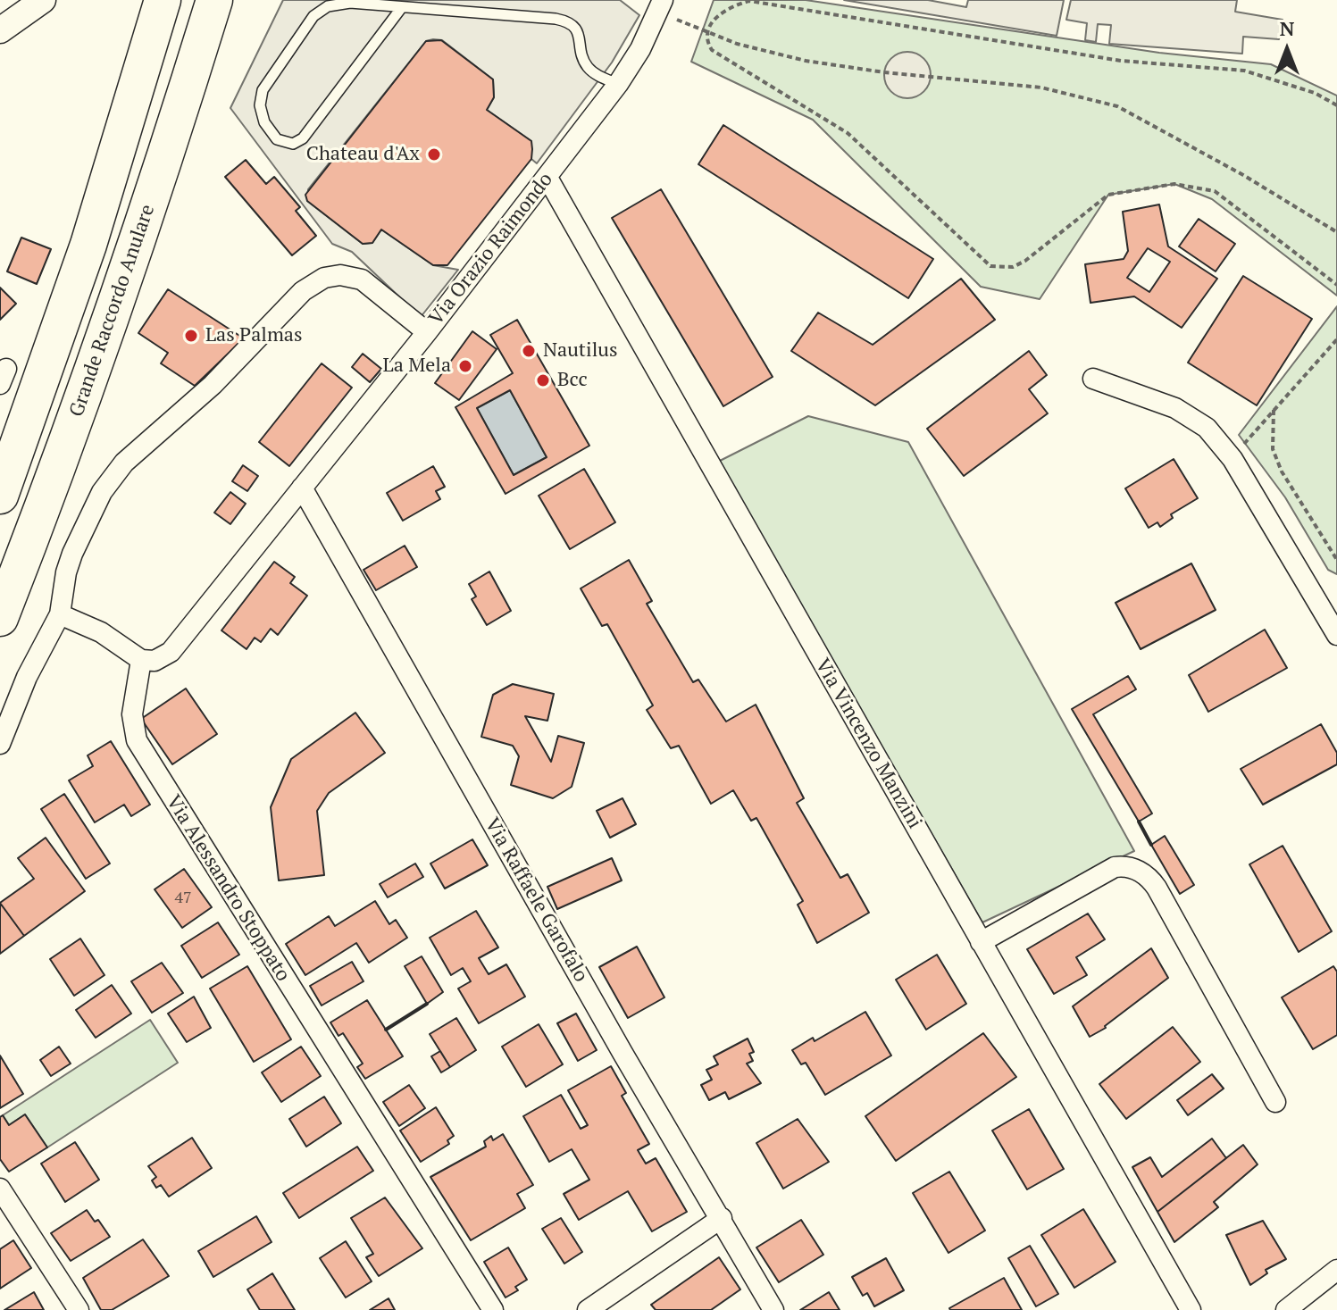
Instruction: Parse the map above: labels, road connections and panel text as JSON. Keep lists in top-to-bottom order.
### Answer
{
  "streets": {
    "highway": ["Grande Raccordo Anulare"],
    "street": [
      "Via Orazio Raimondo",
      "Via Vincenzo Manzini",
      "Via Alessandro Stoppato",
      "Via Raffaele Garofalo"
    ]
  },
  "crossings": [
    ["Via Orazio Raimondo", "Via Vincenzo Manzini"],
    ["Via Orazio Raimondo", "Via Raffaele Garofalo"]
  ],
  "places": [
    "Chateau d'Ax",
    "Las Palmas",
    "Nautilus",
    "La Mela",
    "Bcc"
  ],
  "house_numbers": ["47"],
  "north": "top"
}
